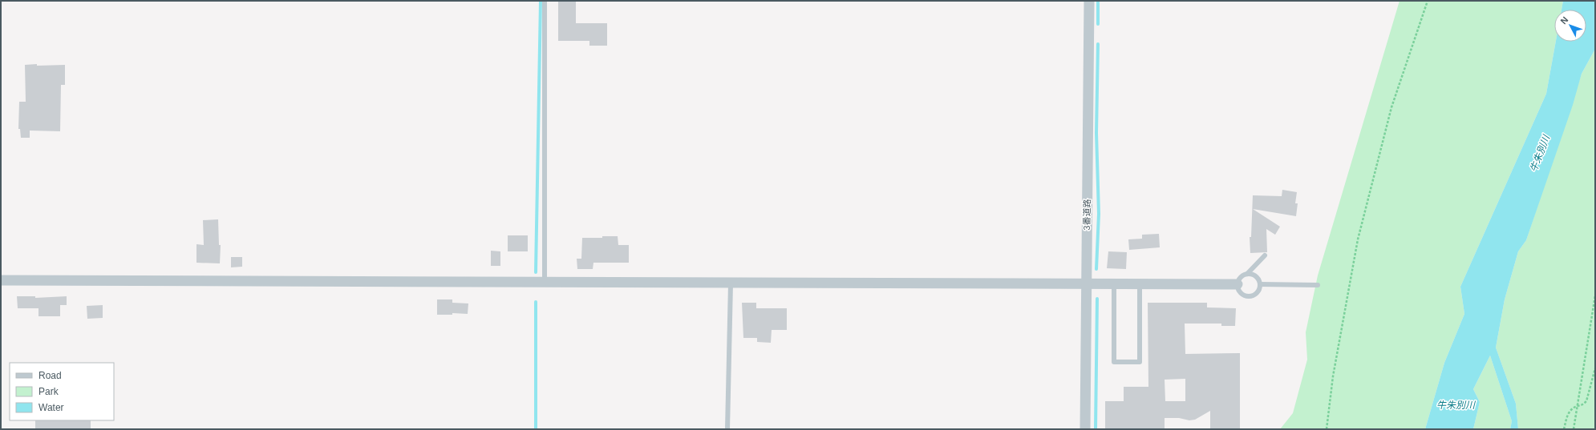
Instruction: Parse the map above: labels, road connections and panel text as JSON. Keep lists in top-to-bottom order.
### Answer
{
  "streets": {
    "street": ["3番道路"]
  },
  "water": ["牛朱別川"],
  "legend": ["Road", "Park", "Water"],
  "north": "top left"
}
